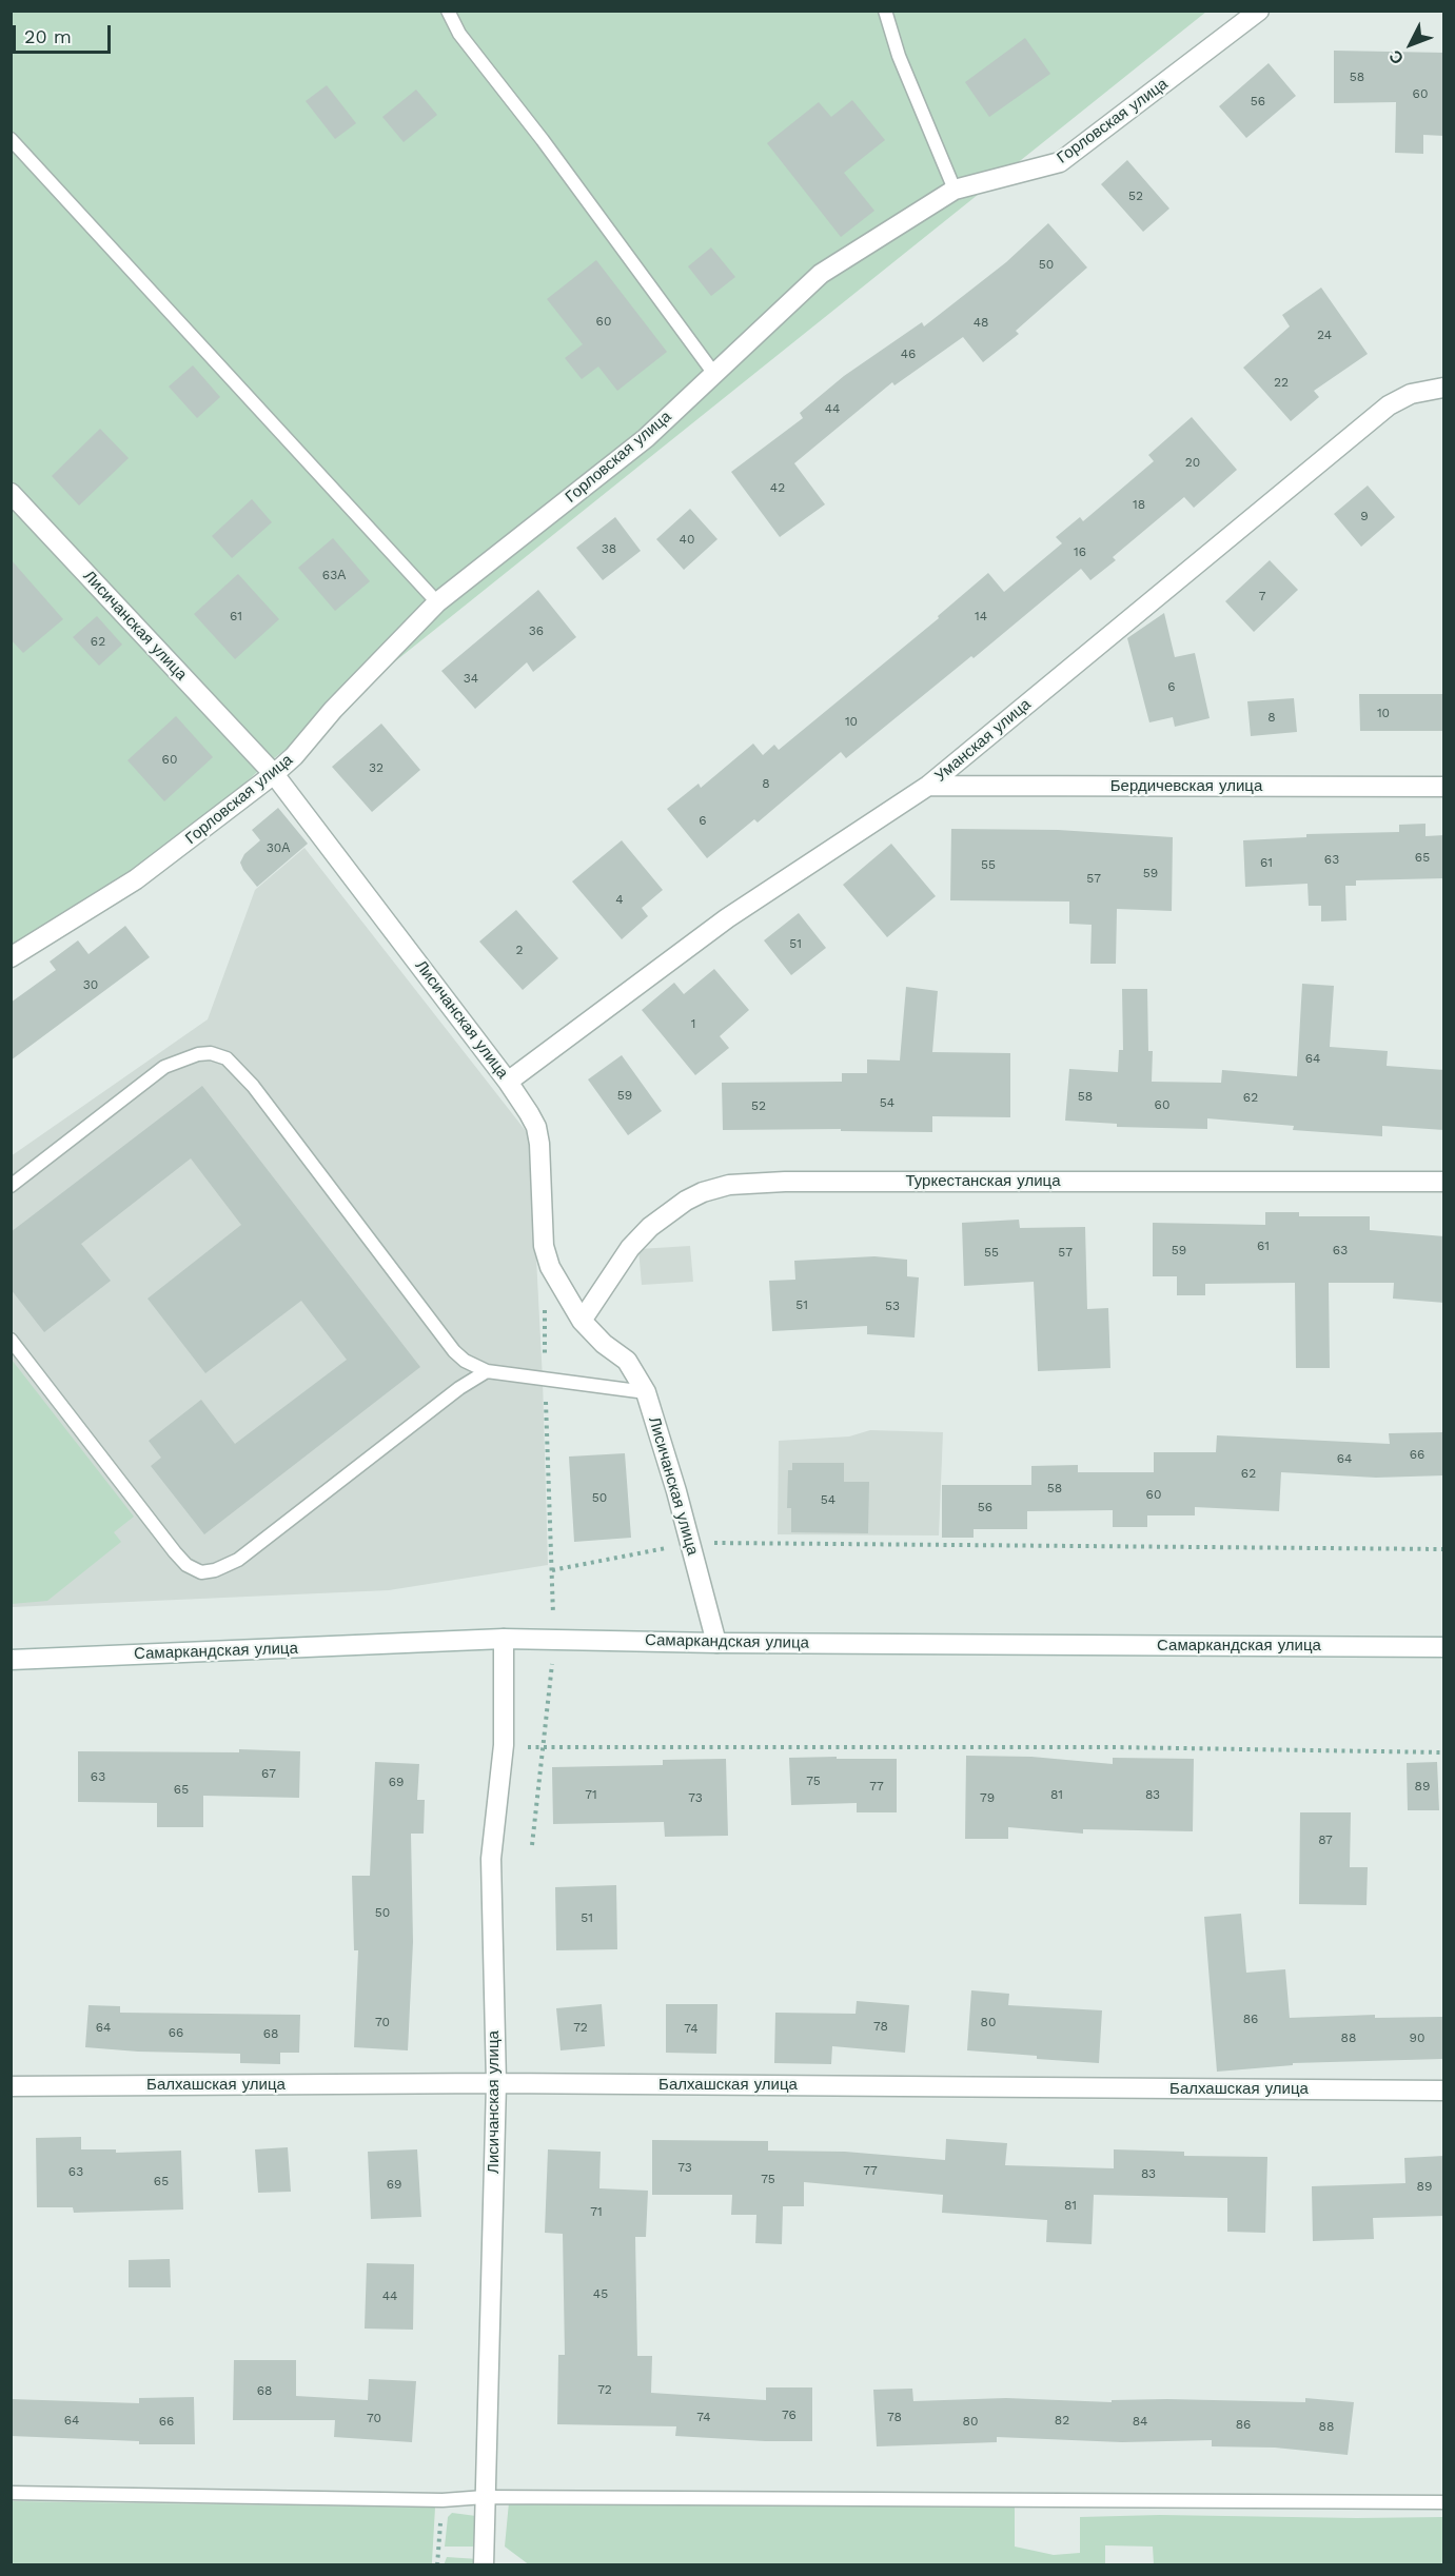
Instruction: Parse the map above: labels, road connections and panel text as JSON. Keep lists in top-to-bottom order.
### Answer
{
  "streets": {
    "street": [
      "Горловская улица",
      "Лисичанская улица",
      "Уманская улица",
      "Бердичевская улица",
      "Туркестанская улица",
      "Самаркандская улица",
      "Балхашская улица"
    ]
  },
  "crossings": [
    ["Горловская улица", "Лисичанская улица"],
    ["Лисичанская улица", "Уманская улица"],
    ["Лисичанская улица", "Туркестанская улица"],
    ["Лисичанская улица", "Самаркандская улица"],
    ["Лисичанская улица", "Балхашская улица"],
    ["Уманская улица", "Бердичевская улица"]
  ],
  "house_numbers": [
    "58",
    "60",
    "56",
    "52",
    "50",
    "60",
    "48",
    "24",
    "46",
    "22",
    "44",
    "20",
    "42",
    "18",
    "9",
    "40",
    "38",
    "16",
    "63А",
    "7",
    "61",
    "14",
    "36",
    "62",
    "34",
    "6",
    "10",
    "8",
    "10",
    "60",
    "32",
    "8",
    "6",
    "30А",
    "65",
    "63",
    "61",
    "55",
    "59",
    "57",
    "4",
    "51",
    "2",
    "30",
    "1",
    "64",
    "59",
    "58",
    "62",
    "54",
    "60",
    "52",
    "61",
    "59",
    "63",
    "55",
    "57",
    "51",
    "53",
    "66",
    "64",
    "62",
    "58",
    "60",
    "50",
    "54",
    "56",
    "67",
    "63",
    "75",
    "69",
    "77",
    "89",
    "65",
    "71",
    "81",
    "83",
    "73",
    "79",
    "87",
    "50",
    "51",
    "86",
    "70",
    "80",
    "78",
    "64",
    "72",
    "74",
    "66",
    "68",
    "88",
    "90",
    "73",
    "77",
    "63",
    "83",
    "75",
    "65",
    "69",
    "89",
    "81",
    "71",
    "45",
    "44",
    "72",
    "68",
    "76",
    "74",
    "78",
    "70",
    "64",
    "82",
    "66",
    "80",
    "84",
    "86",
    "88"
  ],
  "scale_bar": "20 m",
  "north": "bottom left"
}
